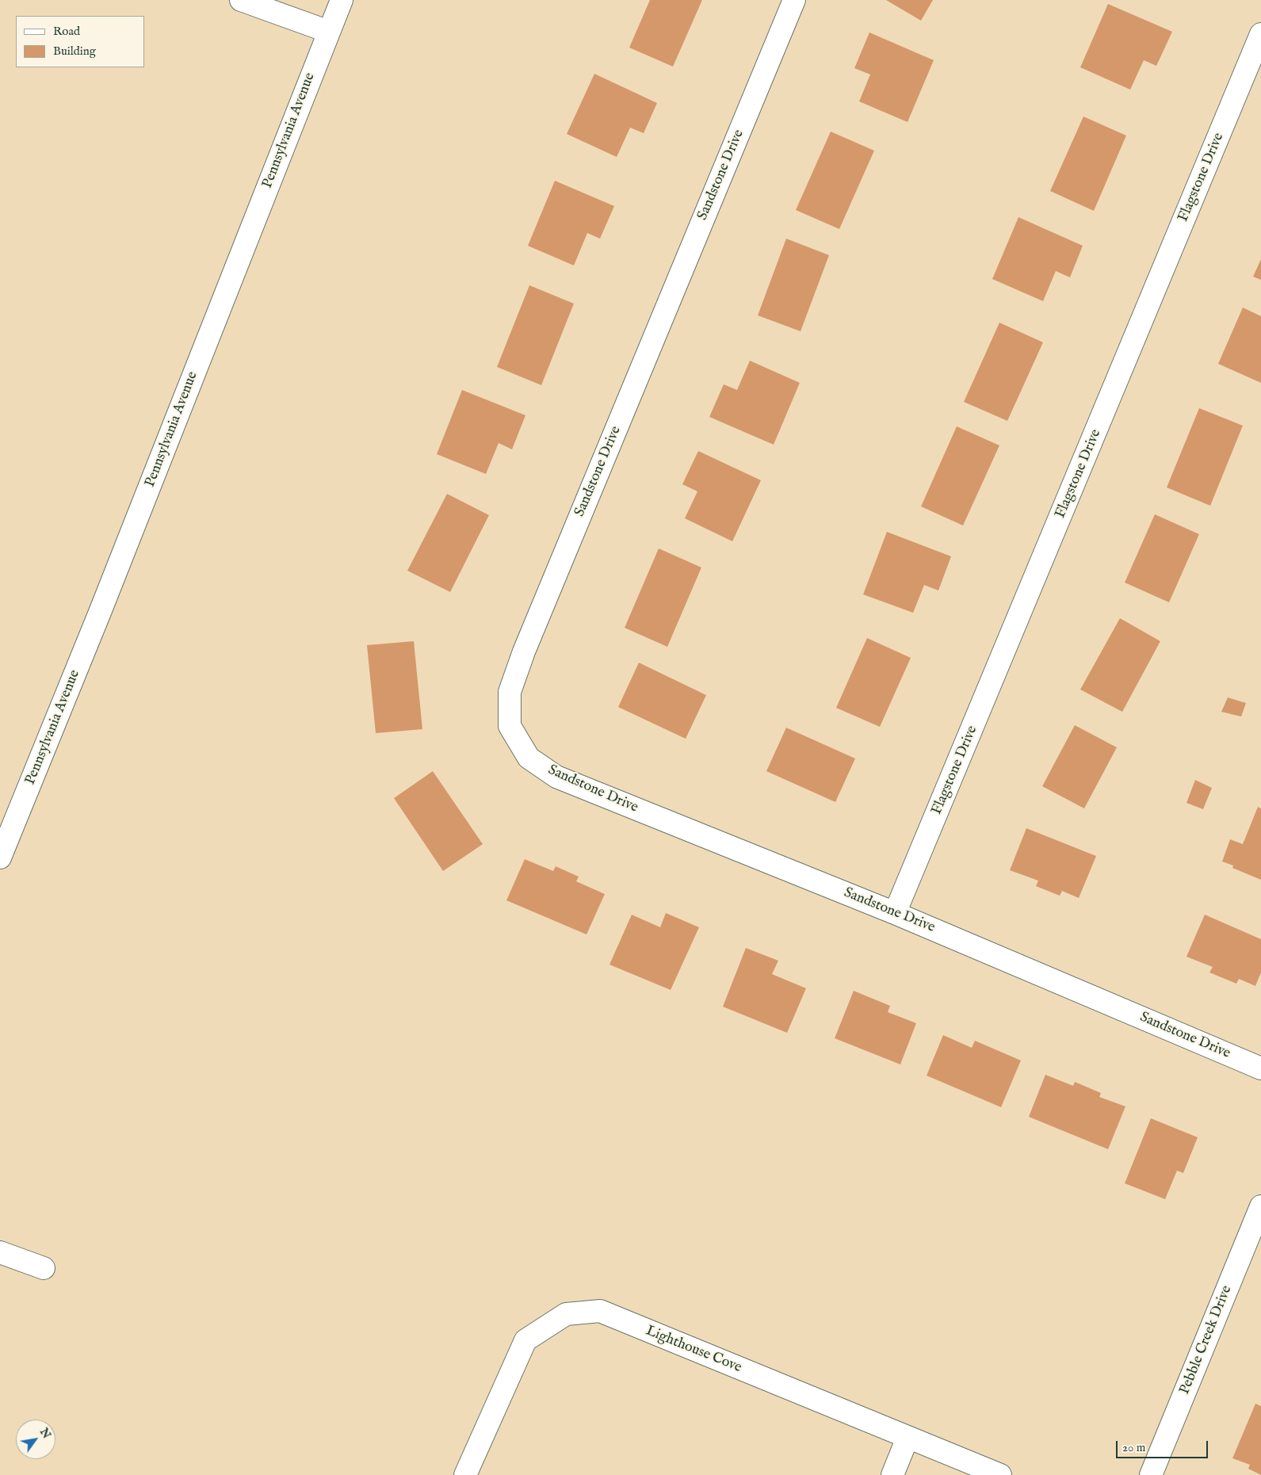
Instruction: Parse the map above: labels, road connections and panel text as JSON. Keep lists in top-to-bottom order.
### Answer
{
  "streets": {
    "street": [
      "Pennsylvania Avenue",
      "Sandstone Drive",
      "Flagstone Drive",
      "Pebble Creek Drive",
      "Lighthouse Cove"
    ]
  },
  "crossings": [
    ["Sandstone Drive", "Flagstone Drive"]
  ],
  "legend": ["Road", "Building"],
  "scale_bar": "20 m",
  "north": "top right"
}
